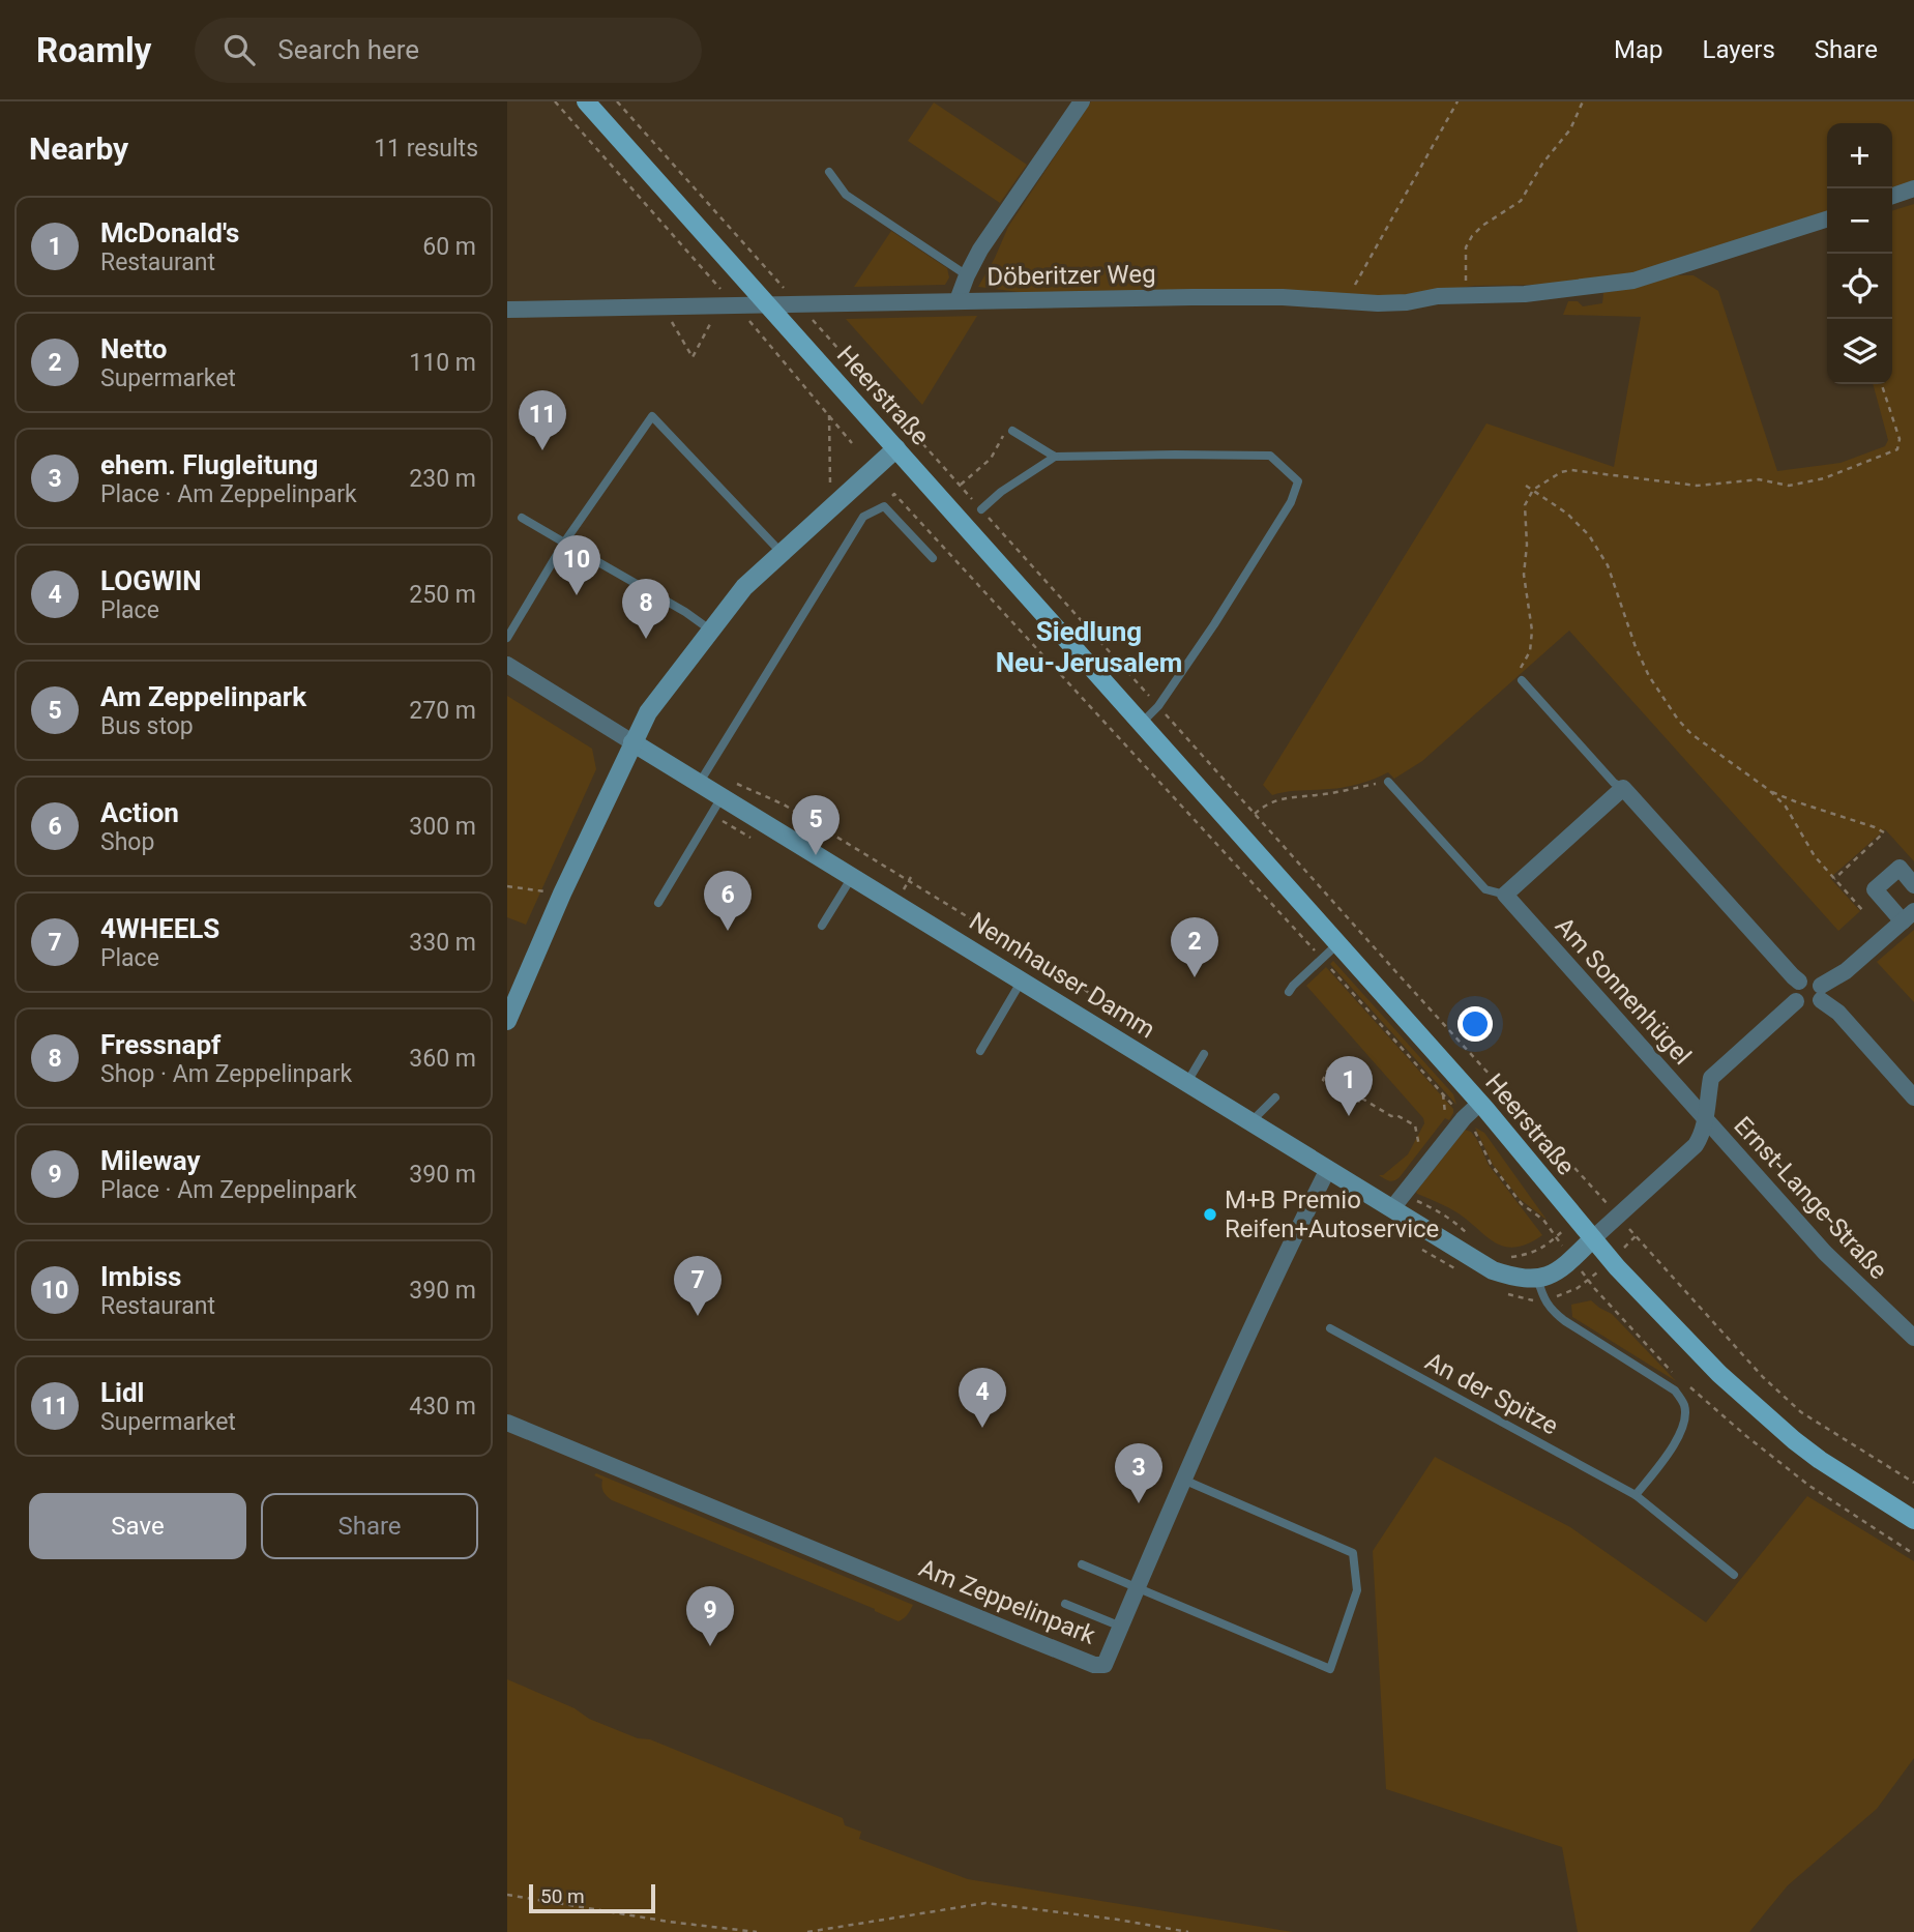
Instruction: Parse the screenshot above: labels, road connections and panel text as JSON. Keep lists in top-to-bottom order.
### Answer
{
  "streets": {
    "main road": ["Heerstraße", "Nennhauser Damm"],
    "street": [
      "Döberitzer Weg",
      "Am Sonnenhügel",
      "Ernst-Lange-Straße",
      "Am Zeppelinpark"
    ],
    "lane": ["An der Spitze"]
  },
  "crossings": [
    ["Döberitzer Weg", "Heerstraße"],
    ["Nennhauser Damm", "Am Zeppelinpark"],
    ["Am Sonnenhügel", "Ernst-Lange-Straße"]
  ],
  "districts": ["Siedlung Neu-Jerusalem"],
  "places": ["M+B Premio Reifen+Autoservice"],
  "scale_bar": "50 m",
  "page": {
    "header": "Roamly",
    "search": "Search here",
    "nav": ["Map", "Layers", "Share"],
    "heading": ["Nearby", "11 results"],
    "map_buttons": ["+", "−"],
    "list": [
      {
        "mark": "1",
        "name": "McDonald's",
        "note": "Restaurant",
        "value": "60 m"
      },
      {
        "mark": "2",
        "name": "Netto",
        "note": "Supermarket",
        "value": "110 m"
      },
      {
        "mark": "3",
        "name": "ehem. Flugleitung",
        "note": "Place · Am Zeppelinpark",
        "value": "230 m"
      },
      {
        "mark": "4",
        "name": "LOGWIN",
        "note": "Place",
        "value": "250 m"
      },
      {
        "mark": "5",
        "name": "Am Zeppelinpark",
        "note": "Bus stop",
        "value": "270 m"
      },
      {
        "mark": "6",
        "name": "Action",
        "note": "Shop",
        "value": "300 m"
      },
      {
        "mark": "7",
        "name": "4WHEELS",
        "note": "Place",
        "value": "330 m"
      },
      {
        "mark": "8",
        "name": "Fressnapf",
        "note": "Shop · Am Zeppelinpark",
        "value": "360 m"
      },
      {
        "mark": "9",
        "name": "Mileway",
        "note": "Place · Am Zeppelinpark",
        "value": "390 m"
      },
      {
        "mark": "10",
        "name": "Imbiss",
        "note": "Restaurant",
        "value": "390 m"
      },
      {
        "mark": "11",
        "name": "Lidl",
        "note": "Supermarket",
        "value": "430 m"
      }
    ],
    "pins": [
      "11",
      "10",
      "8",
      "5",
      "6",
      "2",
      "1",
      "7",
      "4",
      "3",
      "9"
    ],
    "buttons": ["Save", "Share"],
    "scale": "50 m"
  }
}
